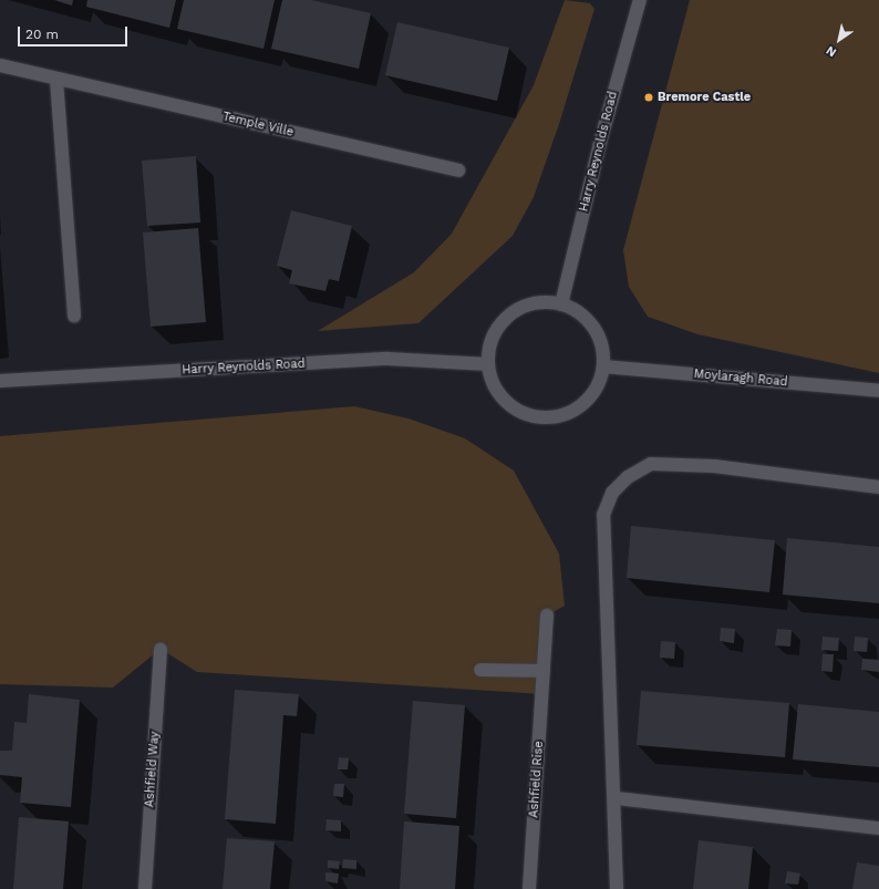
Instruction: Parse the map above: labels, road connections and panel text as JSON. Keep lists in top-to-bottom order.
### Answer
{
  "streets": {
    "street": [
      "Temple Ville",
      "Harry Reynolds Road",
      "Moylaragh Road",
      "Ashfield Way",
      "Ashfield Rise"
    ]
  },
  "crossings": [
    ["Harry Reynolds Road", "Moylaragh Road"]
  ],
  "places": ["Bremore Castle"],
  "scale_bar": "20 m",
  "north": "bottom left"
}
